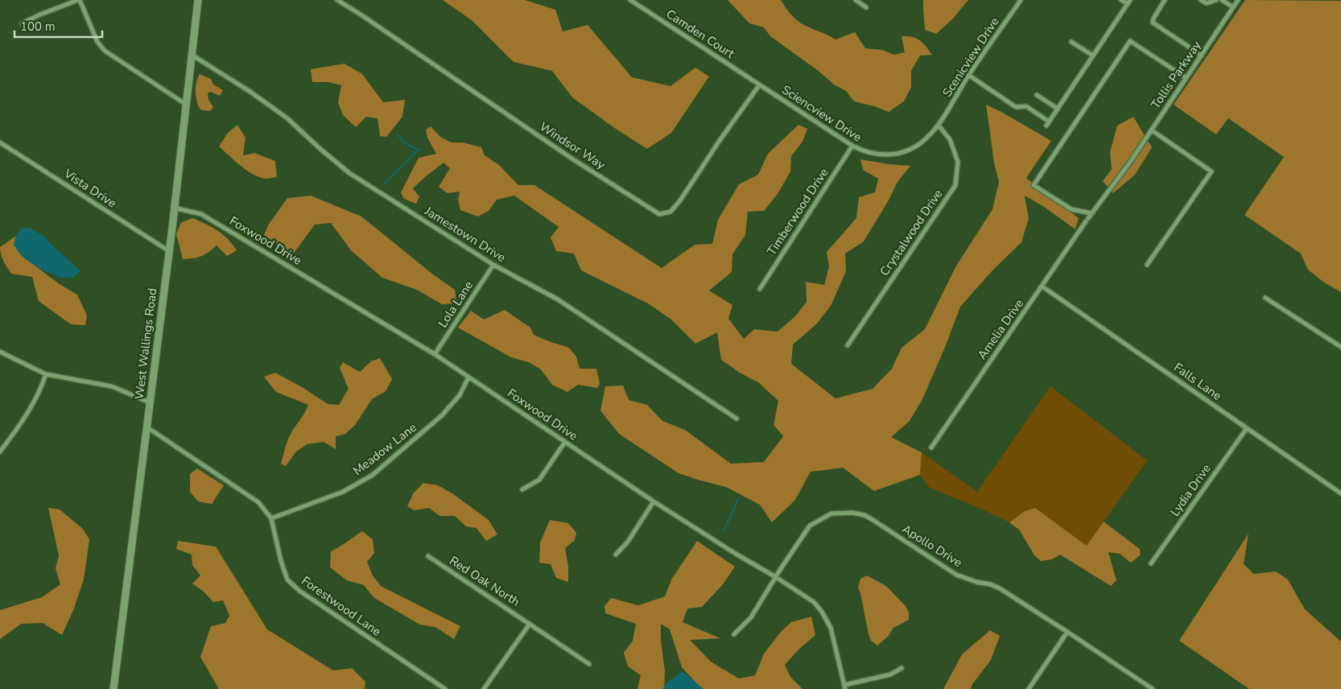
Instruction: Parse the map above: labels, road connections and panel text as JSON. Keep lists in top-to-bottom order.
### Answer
{
  "streets": {
    "street": [
      "Camden Court",
      "Scenicview Drive",
      "Tollis Parkway",
      "Sciencview Drive",
      "Windsor Way",
      "Vista Drive",
      "Timberwood Drive",
      "Crystalwood Drive",
      "Jamestown Drive",
      "Foxwood Drive",
      "Lola Lane",
      "Amelia Drive",
      "West Wallings Road",
      "Falls Lane",
      "Meadow Lane",
      "Lydia Drive",
      "Apollo Drive",
      "Red Oak North",
      "Forestwood Lane"
    ]
  },
  "crossings": [
    ["Camden Court", "Sciencview Drive"],
    ["Camden Court", "Windsor Way"],
    ["Scenicview Drive", "Sciencview Drive"],
    ["Scenicview Drive", "Crystalwood Drive"],
    ["Tollis Parkway", "Amelia Drive"],
    ["Sciencview Drive", "Windsor Way"],
    ["Sciencview Drive", "Timberwood Drive"],
    ["Sciencview Drive", "Crystalwood Drive"],
    ["Vista Drive", "West Wallings Road"],
    ["Jamestown Drive", "Lola Lane"],
    ["Jamestown Drive", "West Wallings Road"],
    ["Foxwood Drive", "Lola Lane"],
    ["Foxwood Drive", "West Wallings Road"],
    ["Foxwood Drive", "Meadow Lane"],
    ["Foxwood Drive", "Apollo Drive"],
    ["Amelia Drive", "Falls Lane"],
    ["West Wallings Road", "Forestwood Lane"],
    ["Falls Lane", "Lydia Drive"],
    ["Meadow Lane", "Forestwood Lane"]
  ],
  "scale_bar": "100 m"
}
